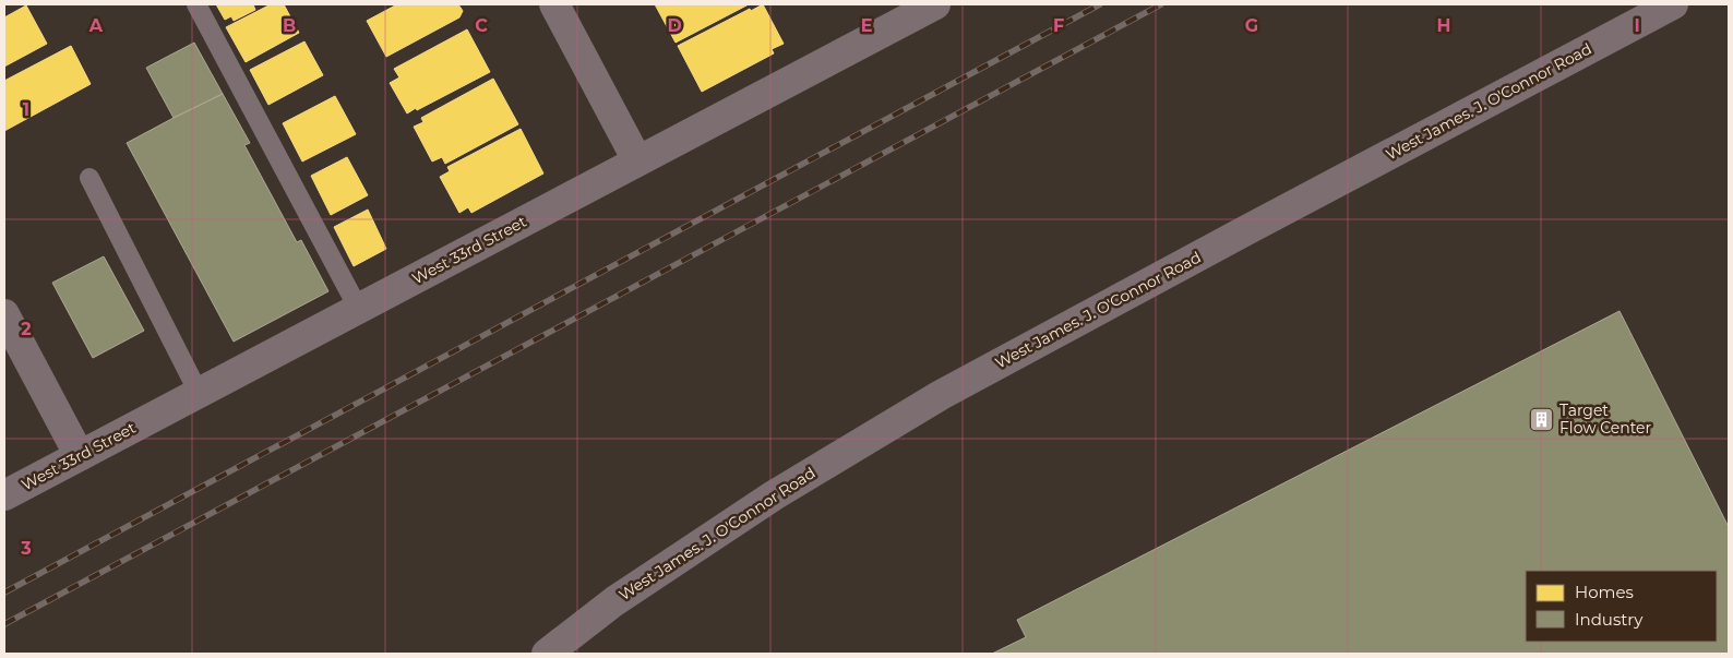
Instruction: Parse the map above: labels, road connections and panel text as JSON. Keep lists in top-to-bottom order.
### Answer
{
  "streets": {
    "street": ["West James. J. O'Connor Road", "West 33rd Street"]
  },
  "places": {
    "building": ["Target Flow Center"]
  },
  "legend": ["Homes", "Industry"],
  "grid": {
    "columns": [
      "A",
      "B",
      "C",
      "D",
      "E",
      "F",
      "G",
      "H",
      "I"
    ],
    "rows": ["1", "2", "3"]
  }
}
